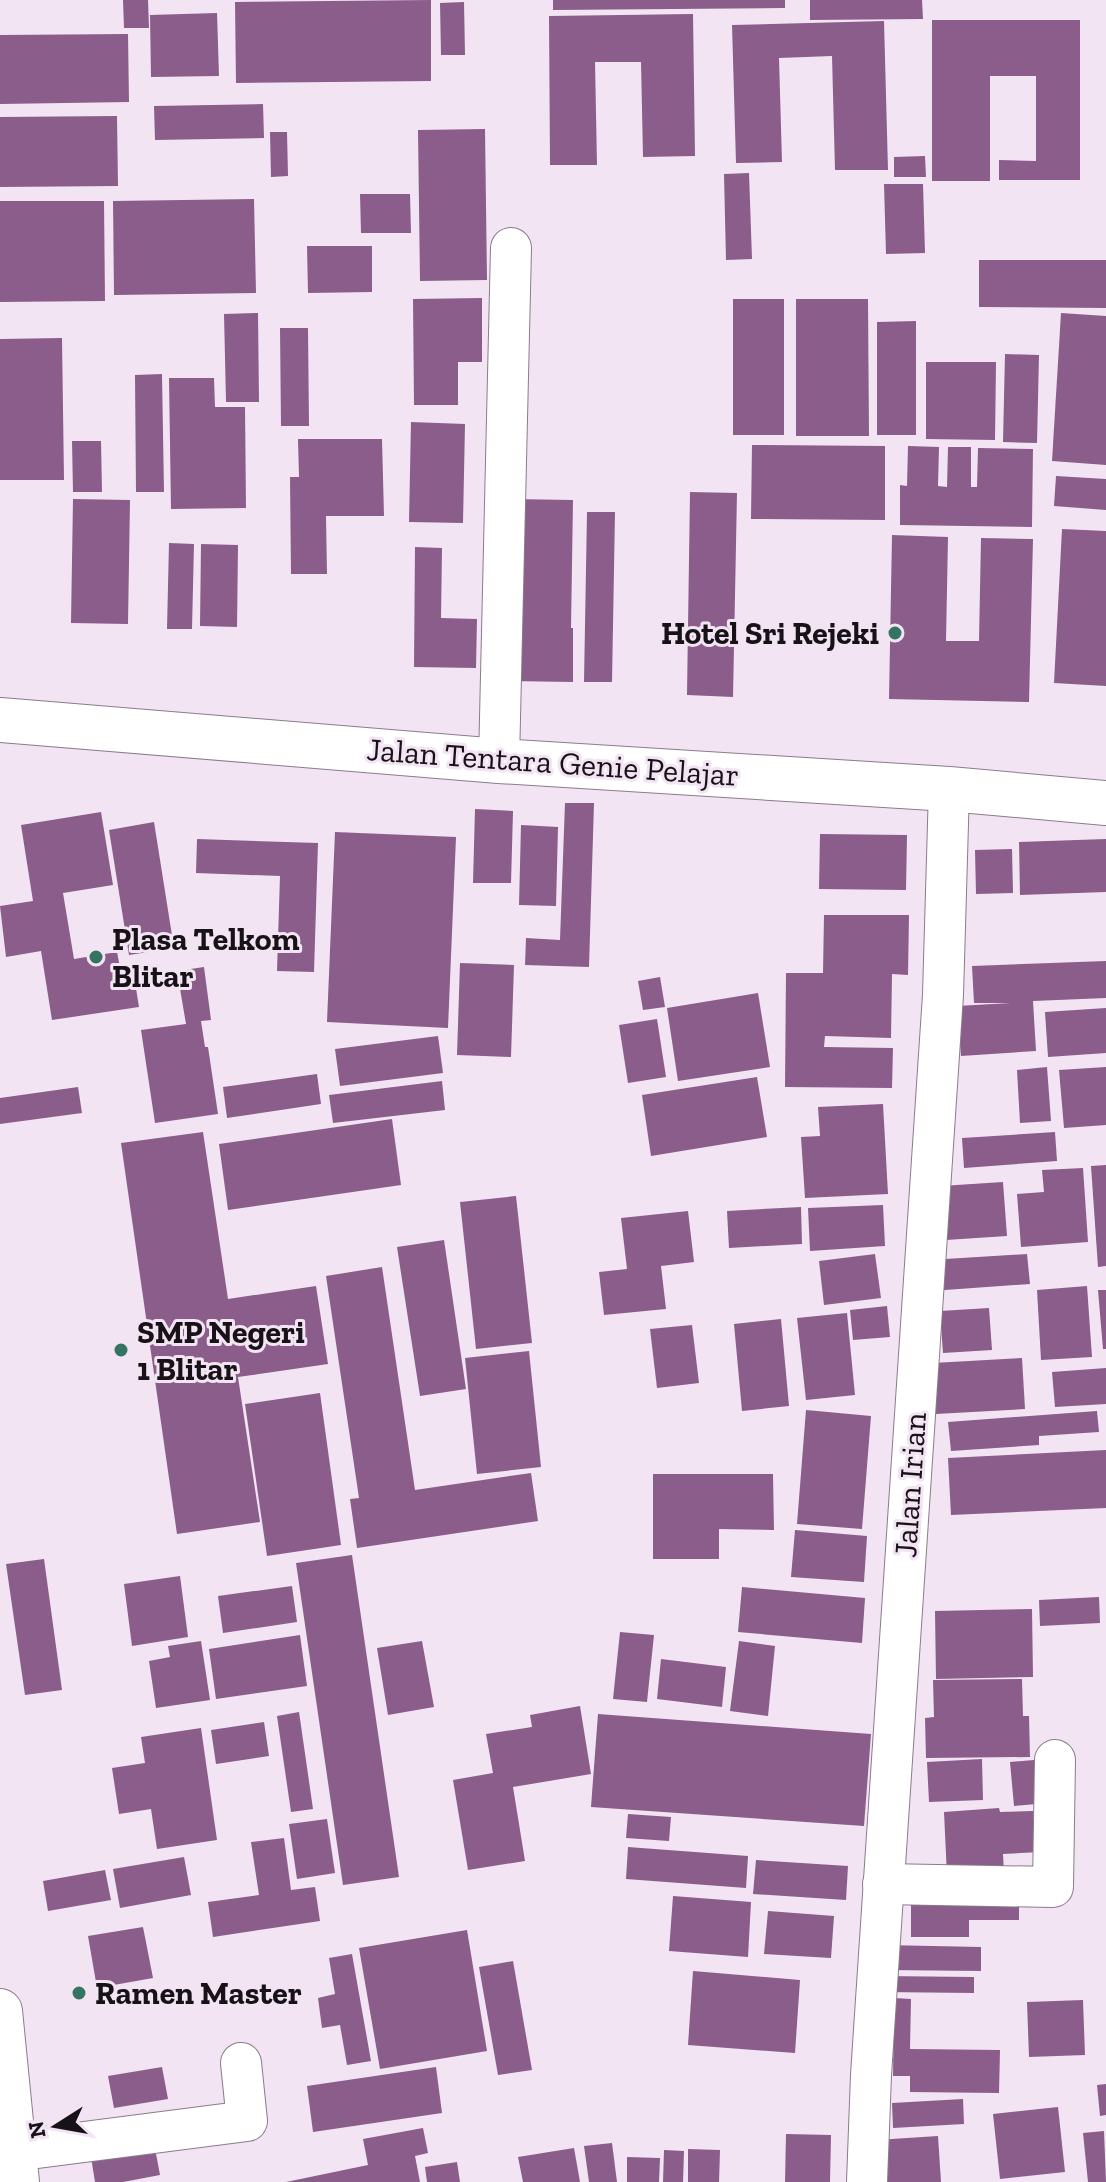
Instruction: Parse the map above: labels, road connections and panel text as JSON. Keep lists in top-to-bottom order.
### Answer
{
  "streets": {
    "main road": ["Jalan Tentara Genie Pelajar"],
    "street": ["Jalan Irian"]
  },
  "crossings": [
    ["Jalan Tentara Genie Pelajar", "Jalan Irian"]
  ],
  "places": [
    "Hotel Sri Rejeki",
    "Plasa Telkom Blitar",
    "SMP Negeri 1 Blitar",
    "Ramen Master"
  ],
  "north": "left"
}
